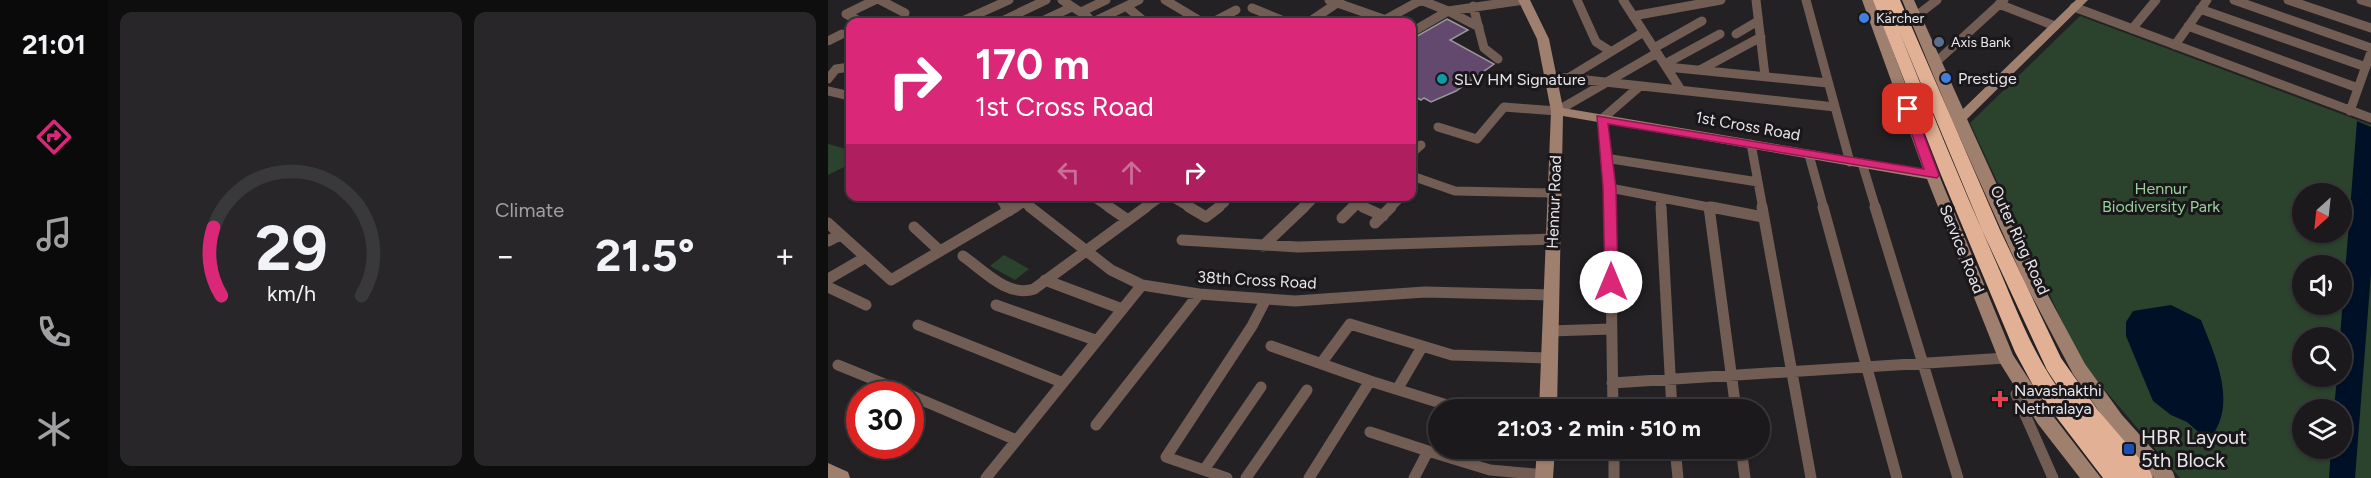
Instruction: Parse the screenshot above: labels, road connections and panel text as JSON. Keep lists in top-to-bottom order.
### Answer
{
  "streets": {
    "highway": ["Outer Ring Road"],
    "street": [
      "1st Cross Road",
      "Hennur Road",
      "Service Road",
      "38th Cross Road"
    ]
  },
  "crossings": [
    ["1st Cross Road", "Hennur Road"],
    ["1st Cross Road", "Service Road"],
    ["Hennur Road", "38th Cross Road"]
  ],
  "parks": ["Hennur Biodiversity Park"],
  "places": {
    "other": [
      "Kärcher",
      "Axis Bank",
      "Prestige",
      "SLV HM Signature"
    ],
    "health": ["Navashakthi Nethralaya"],
    "transit": ["HBR Layout 5th Block"]
  },
  "north": "bottom left",
  "page": {
    "tabs": "21:01",
    "tile": "Climate",
    "turn": ["170 m", "1st Cross Road"],
    "heat": ["−", "21.5°", "+"],
    "limit": "30",
    "trip": "21:03 · 2 min · 510 m",
    "gauge": ["29", "km/h"]
  }
}
